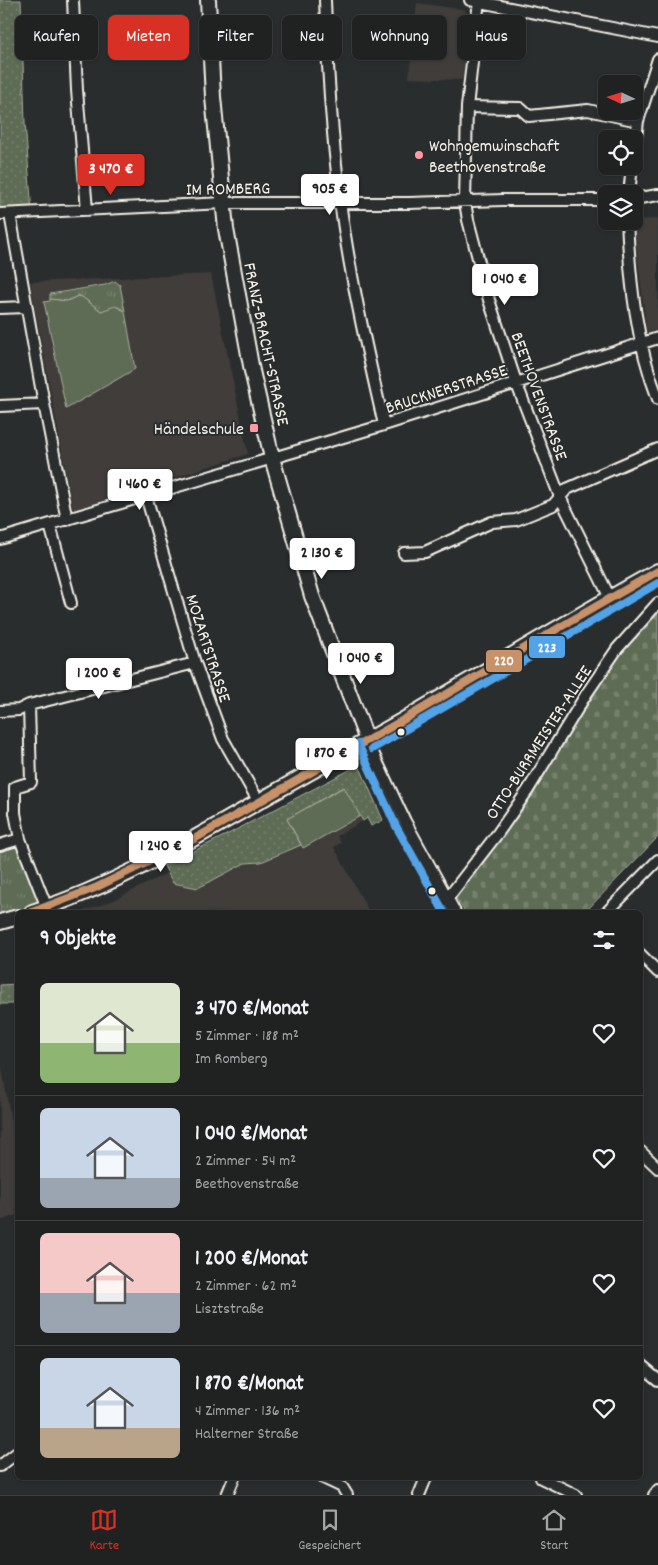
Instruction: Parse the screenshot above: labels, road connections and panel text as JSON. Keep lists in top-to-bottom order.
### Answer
{
  "streets": {
    "street": [
      "IM ROMBERG",
      "FRANZ-BRACHT-STRASSE",
      "BRUCKNERSTRASSE",
      "BEETHOVENSTRASSE",
      "MOZARTSTRASSE",
      "OTTO-BURRMEISTER-ALLEE"
    ]
  },
  "crossings": [
    ["IM ROMBERG", "FRANZ-BRACHT-STRASSE"],
    ["IM ROMBERG", "BEETHOVENSTRASSE"],
    ["FRANZ-BRACHT-STRASSE", "BRUCKNERSTRASSE"],
    ["BRUCKNERSTRASSE", "BEETHOVENSTRASSE"],
    ["BRUCKNERSTRASSE", "MOZARTSTRASSE"]
  ],
  "places": {
    "other": ["Wohngemwinschaft Beethovenstraße"],
    "transit": ["Händelschule"]
  },
  "lines": ["transit line 220", "transit line 223"],
  "north": "left",
  "page": {
    "chip": [
      "Kaufen",
      "Mieten",
      "Filter",
      "Neu",
      "Wohnung",
      "Haus"
    ],
    "price": [
      "3 470 €",
      "905 €",
      "1 040 €",
      "1 460 €",
      "2 130 €",
      "1 040 €",
      "1 200 €",
      "1 870 €",
      "1 240 €"
    ],
    "heading": "9 Objekte",
    "list": [
      {
        "name": "3 470 €/Monat",
        "note": "5 Zimmer · 188 m² · Im Romberg"
      },
      {
        "name": "1 040 €/Monat",
        "note": "2 Zimmer · 54 m² · Beethovenstraße"
      },
      {
        "name": "1 200 €/Monat",
        "note": "2 Zimmer · 62 m² · Lisztstraße"
      },
      {
        "name": "1 870 €/Monat",
        "note": "4 Zimmer · 136 m² · Halterner Straße"
      }
    ],
    "tabs": ["Karte", "Gespeichert", "Start"]
  }
}
